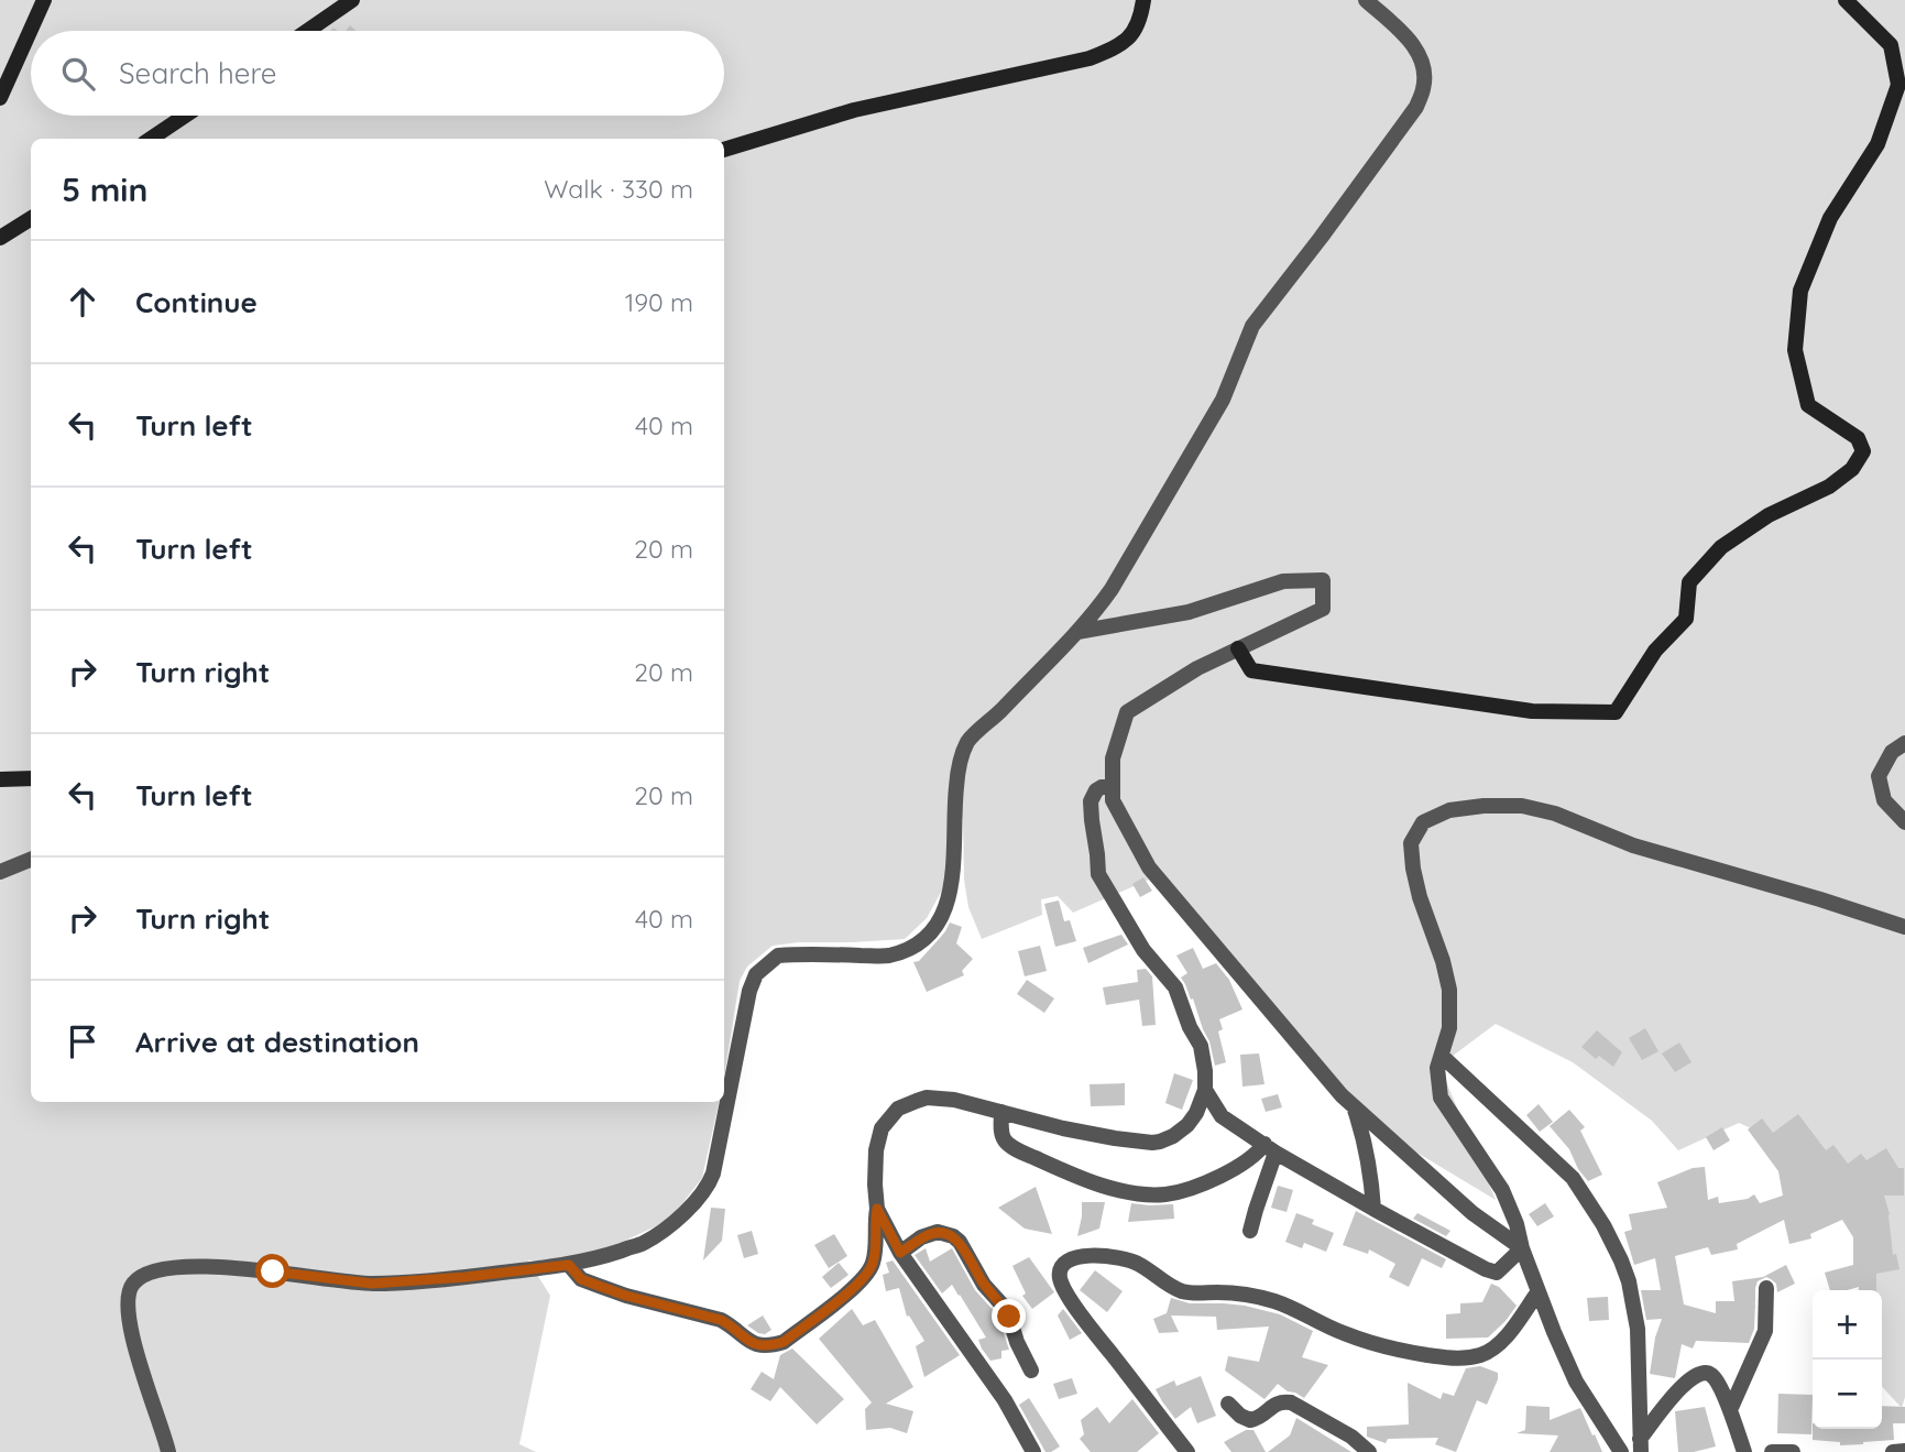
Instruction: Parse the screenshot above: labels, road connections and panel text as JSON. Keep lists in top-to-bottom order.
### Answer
{
  "page": {
    "search": "Search here",
    "heading": ["5 min", "Walk · 330 m"],
    "list": [
      ["Continue", "190 m"],
      ["Turn left", "40 m"],
      ["Turn left", "20 m"],
      ["Turn right", "20 m"],
      ["Turn left", "20 m"],
      ["Turn right", "40 m"],
      "Arrive at destination"
    ],
    "map_buttons": ["+", "−"]
  }
}
